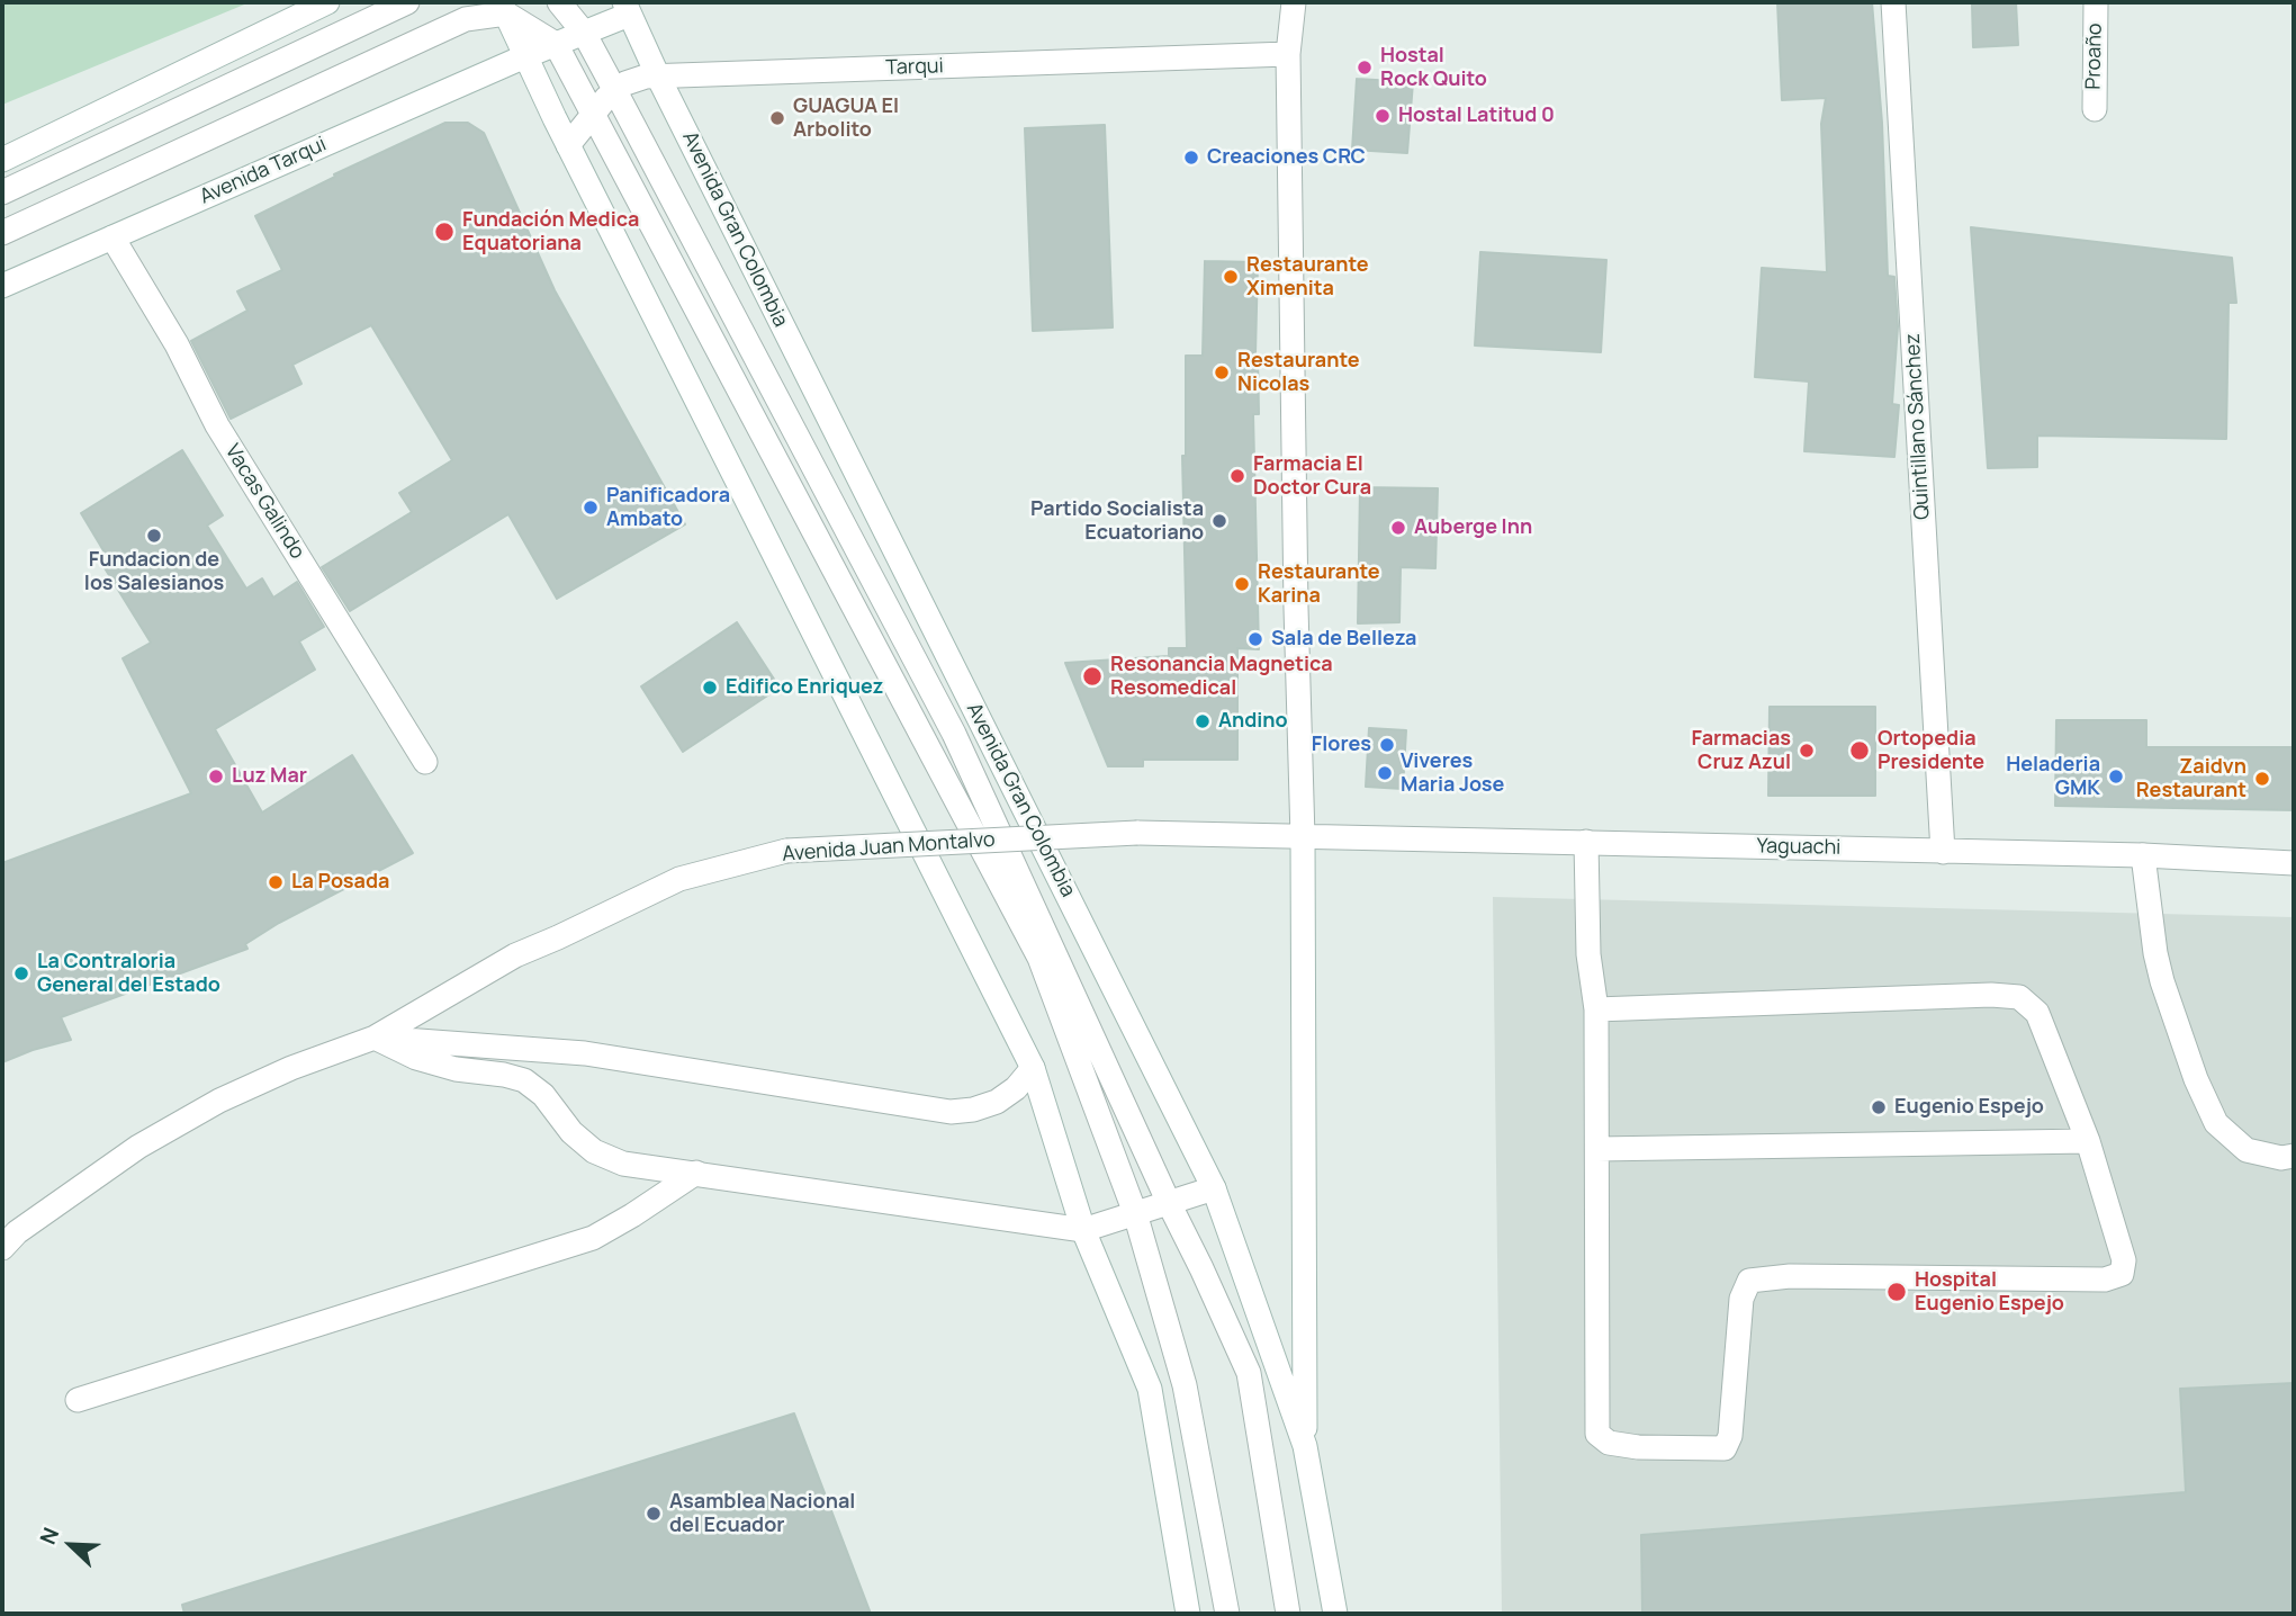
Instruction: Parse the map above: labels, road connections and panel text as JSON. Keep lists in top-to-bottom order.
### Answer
{
  "streets": {
    "street": [
      "Proaño",
      "Tarqui",
      "Avenida Tarqui",
      "Avenida Gran Colombia",
      "Quintillano Sánchez",
      "Vacas Galindo",
      "Avenida Juan Montalvo",
      "Yaguachi"
    ]
  },
  "crossings": [
    ["Tarqui", "Avenida Gran Colombia"],
    ["Avenida Tarqui", "Vacas Galindo"],
    ["Quintillano Sánchez", "Yaguachi"],
    ["Avenida Juan Montalvo", "Yaguachi"]
  ],
  "places": [
    "Hostal Rock Quito",
    "Hostal Latitud 0",
    "GUAGUA El Arbolito",
    "Creaciones CRC",
    "Fundación Medica Equatoriana",
    "Restaurante Ximenita",
    "Restaurante Nicolas",
    "Farmacia El Doctor Cura",
    "Panificadora Ambato",
    "Partido Socialista Ecuatoriano",
    "Auberge Inn",
    "Fundacion de los Salesianos",
    "Restaurante Karina",
    "Sala de Belleza",
    "Resonancia Magnetica Resomedical",
    "Edifico Enriquez",
    "Andino",
    "Flores",
    "Farmacias Cruz Azul",
    "Ortopedia Presidente",
    "Viveres Maria Jose",
    "Luz Mar",
    "Heladeria GMK",
    "Zaidvn Restaurant",
    "La Posada",
    "La Contraloria General del Estado",
    "Eugenio Espejo",
    "Hospital Eugenio Espejo",
    "Asamblea Nacional del Ecuador"
  ],
  "north": "top left"
}
